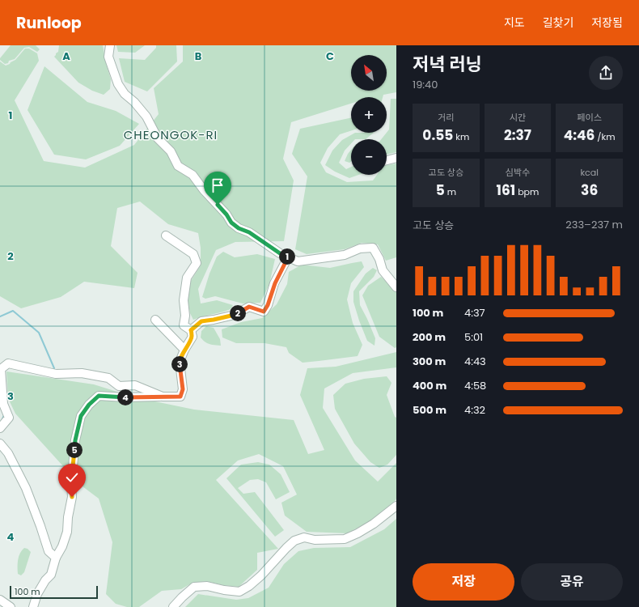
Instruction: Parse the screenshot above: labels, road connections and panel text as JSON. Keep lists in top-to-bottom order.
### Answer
{
  "districts": ["CHEONGOK-RI"],
  "scale_bar": "100 m",
  "north": "top left",
  "page": {
    "header": "Runloop",
    "nav": ["지도", "길찾기", "저장됨"],
    "heading": ["저녁 러닝", "19:40"],
    "map_buttons": ["+", "−"],
    "stats": [
      ["거리", "0.55 km"],
      ["시간", "2:37"],
      ["페이스", "4:46 /km"],
      ["고도 상승", "5 m"],
      ["심박수", "161 bpm"],
      ["kcal", "36"]
    ],
    "chart": ["고도 상승", "233–237 m"],
    "pins": [
      "1",
      "2",
      "3",
      "4",
      "5"
    ],
    "list": [
      {
        "name": "100 m",
        "note": "4:37"
      },
      {
        "name": "200 m",
        "note": "5:01"
      },
      {
        "name": "300 m",
        "note": "4:43"
      },
      {
        "name": "400 m",
        "note": "4:58"
      },
      {
        "name": "500 m",
        "note": "4:32"
      }
    ],
    "buttons": ["저장", "공유"],
    "scale": "100 m"
  },
  "grid": {
    "columns": ["A", "B", "C"],
    "rows": [
      "1",
      "2",
      "3",
      "4"
    ]
  }
}
